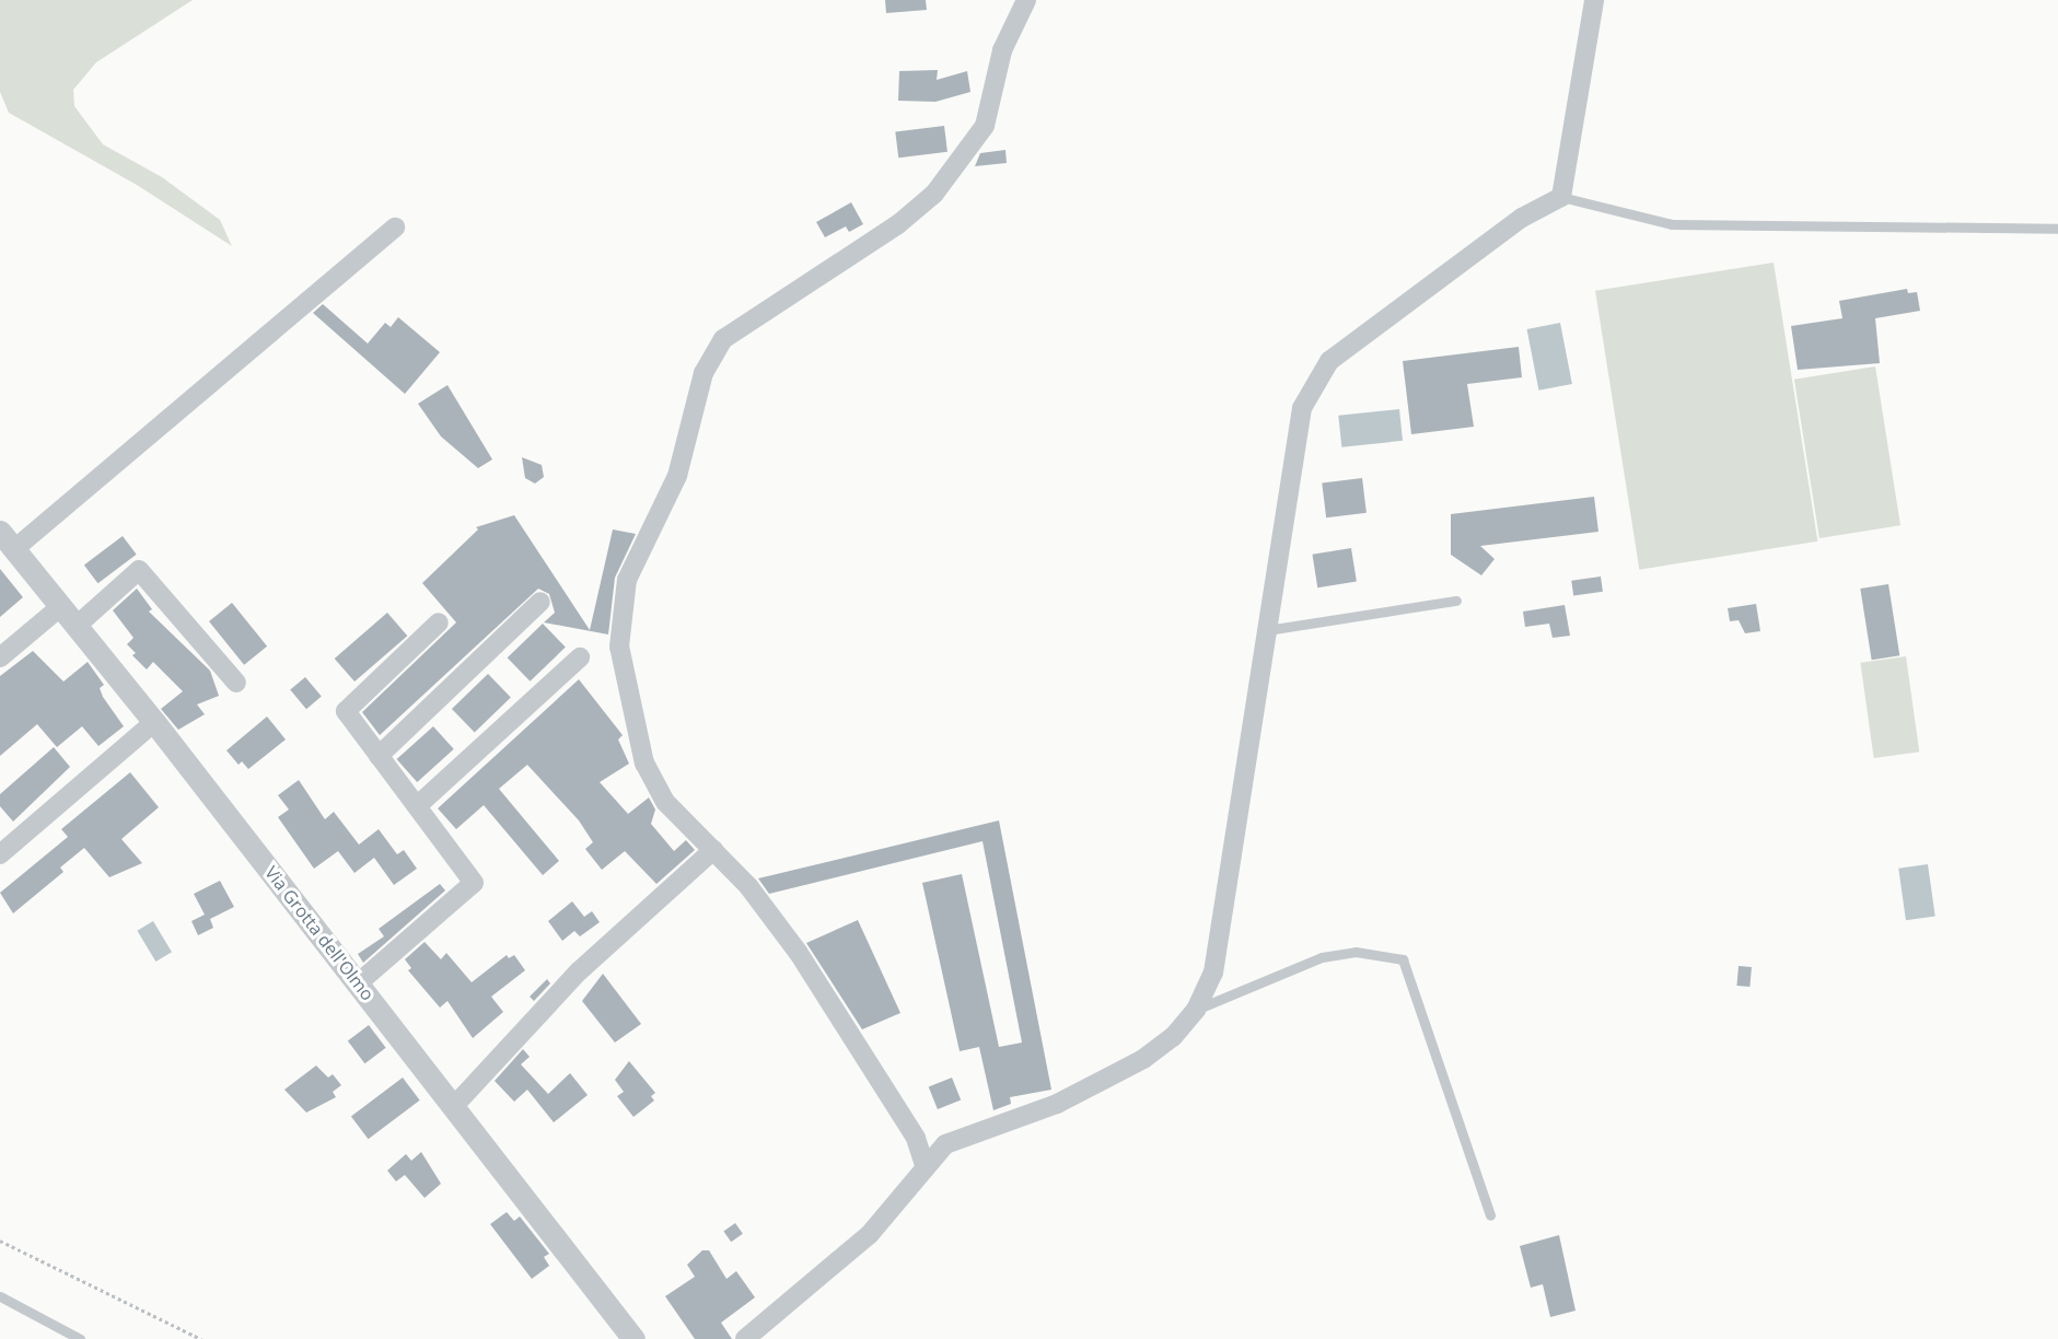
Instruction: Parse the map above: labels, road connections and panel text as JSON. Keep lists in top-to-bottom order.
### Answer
{
  "streets": {
    "street": ["Via Grotta dell'Olmo"]
  }
}
